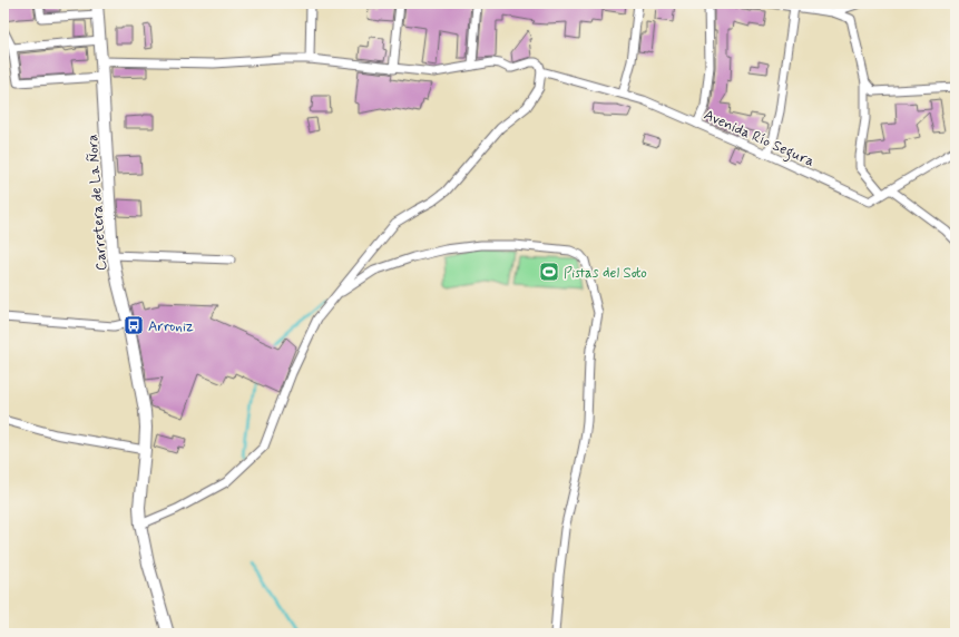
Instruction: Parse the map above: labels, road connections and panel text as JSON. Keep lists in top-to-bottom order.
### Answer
{
  "streets": {
    "main road": ["Carretera de La Ñora"],
    "street": ["Avenida Río Segura"]
  },
  "places": {
    "sports": ["Pistas del Soto"],
    "bus stop": ["Arroniz"]
  }
}
